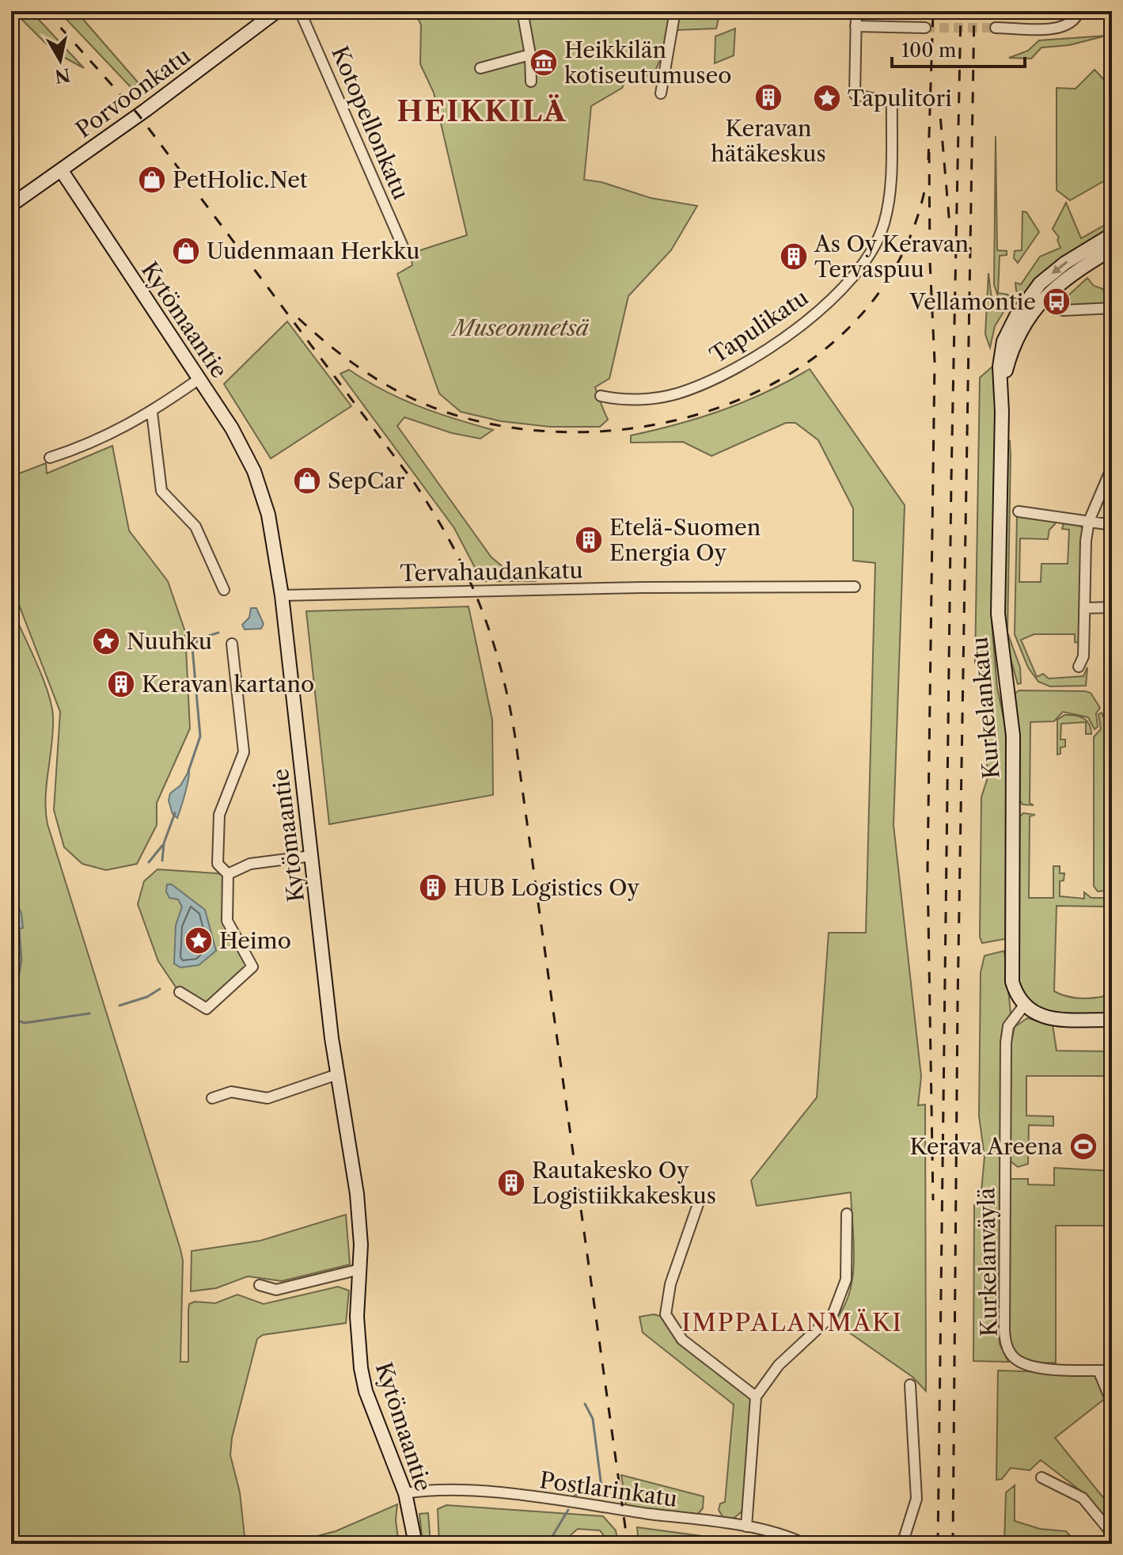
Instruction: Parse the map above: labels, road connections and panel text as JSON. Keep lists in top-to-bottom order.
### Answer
{
  "streets": {
    "street": [
      "Porvoonkatu",
      "Kotopellonkatu",
      "Kytömaantie",
      "Tapulikatu",
      "Tervahaudankatu",
      "Kurkelankatu",
      "Kurkelanväylä",
      "Postlarinkatu"
    ]
  },
  "crossings": [
    ["Porvoonkatu", "Kytömaantie"],
    ["Kytömaantie", "Tervahaudankatu"],
    ["Kytömaantie", "Postlarinkatu"],
    ["Kurkelankatu", "Kurkelanväylä"]
  ],
  "districts": ["HEIKKILÄ", "IMPPALANMÄKI"],
  "parks": ["Museonmetsä"],
  "places": {
    "museum": ["Heikkilän kotiseutumuseo"],
    "building": [
      "Keravan hätäkeskus",
      "As Oy Keravan Tervaspuu",
      "Etelä-Suomen Energia Oy",
      "Keravan kartano",
      "HUB Logistics Oy",
      "Rautakesko Oy Logistiikkakeskus"
    ],
    "place": ["Tapulitori", "Nuuhku", "Heimo"],
    "shop": ["PetHolic.Net", "Uudenmaan Herkku", "SepCar"],
    "bus stop": ["Vellamontie"],
    "sports": ["Kerava Areena"]
  },
  "scale_bar": "100 m",
  "north": "bottom"
}
